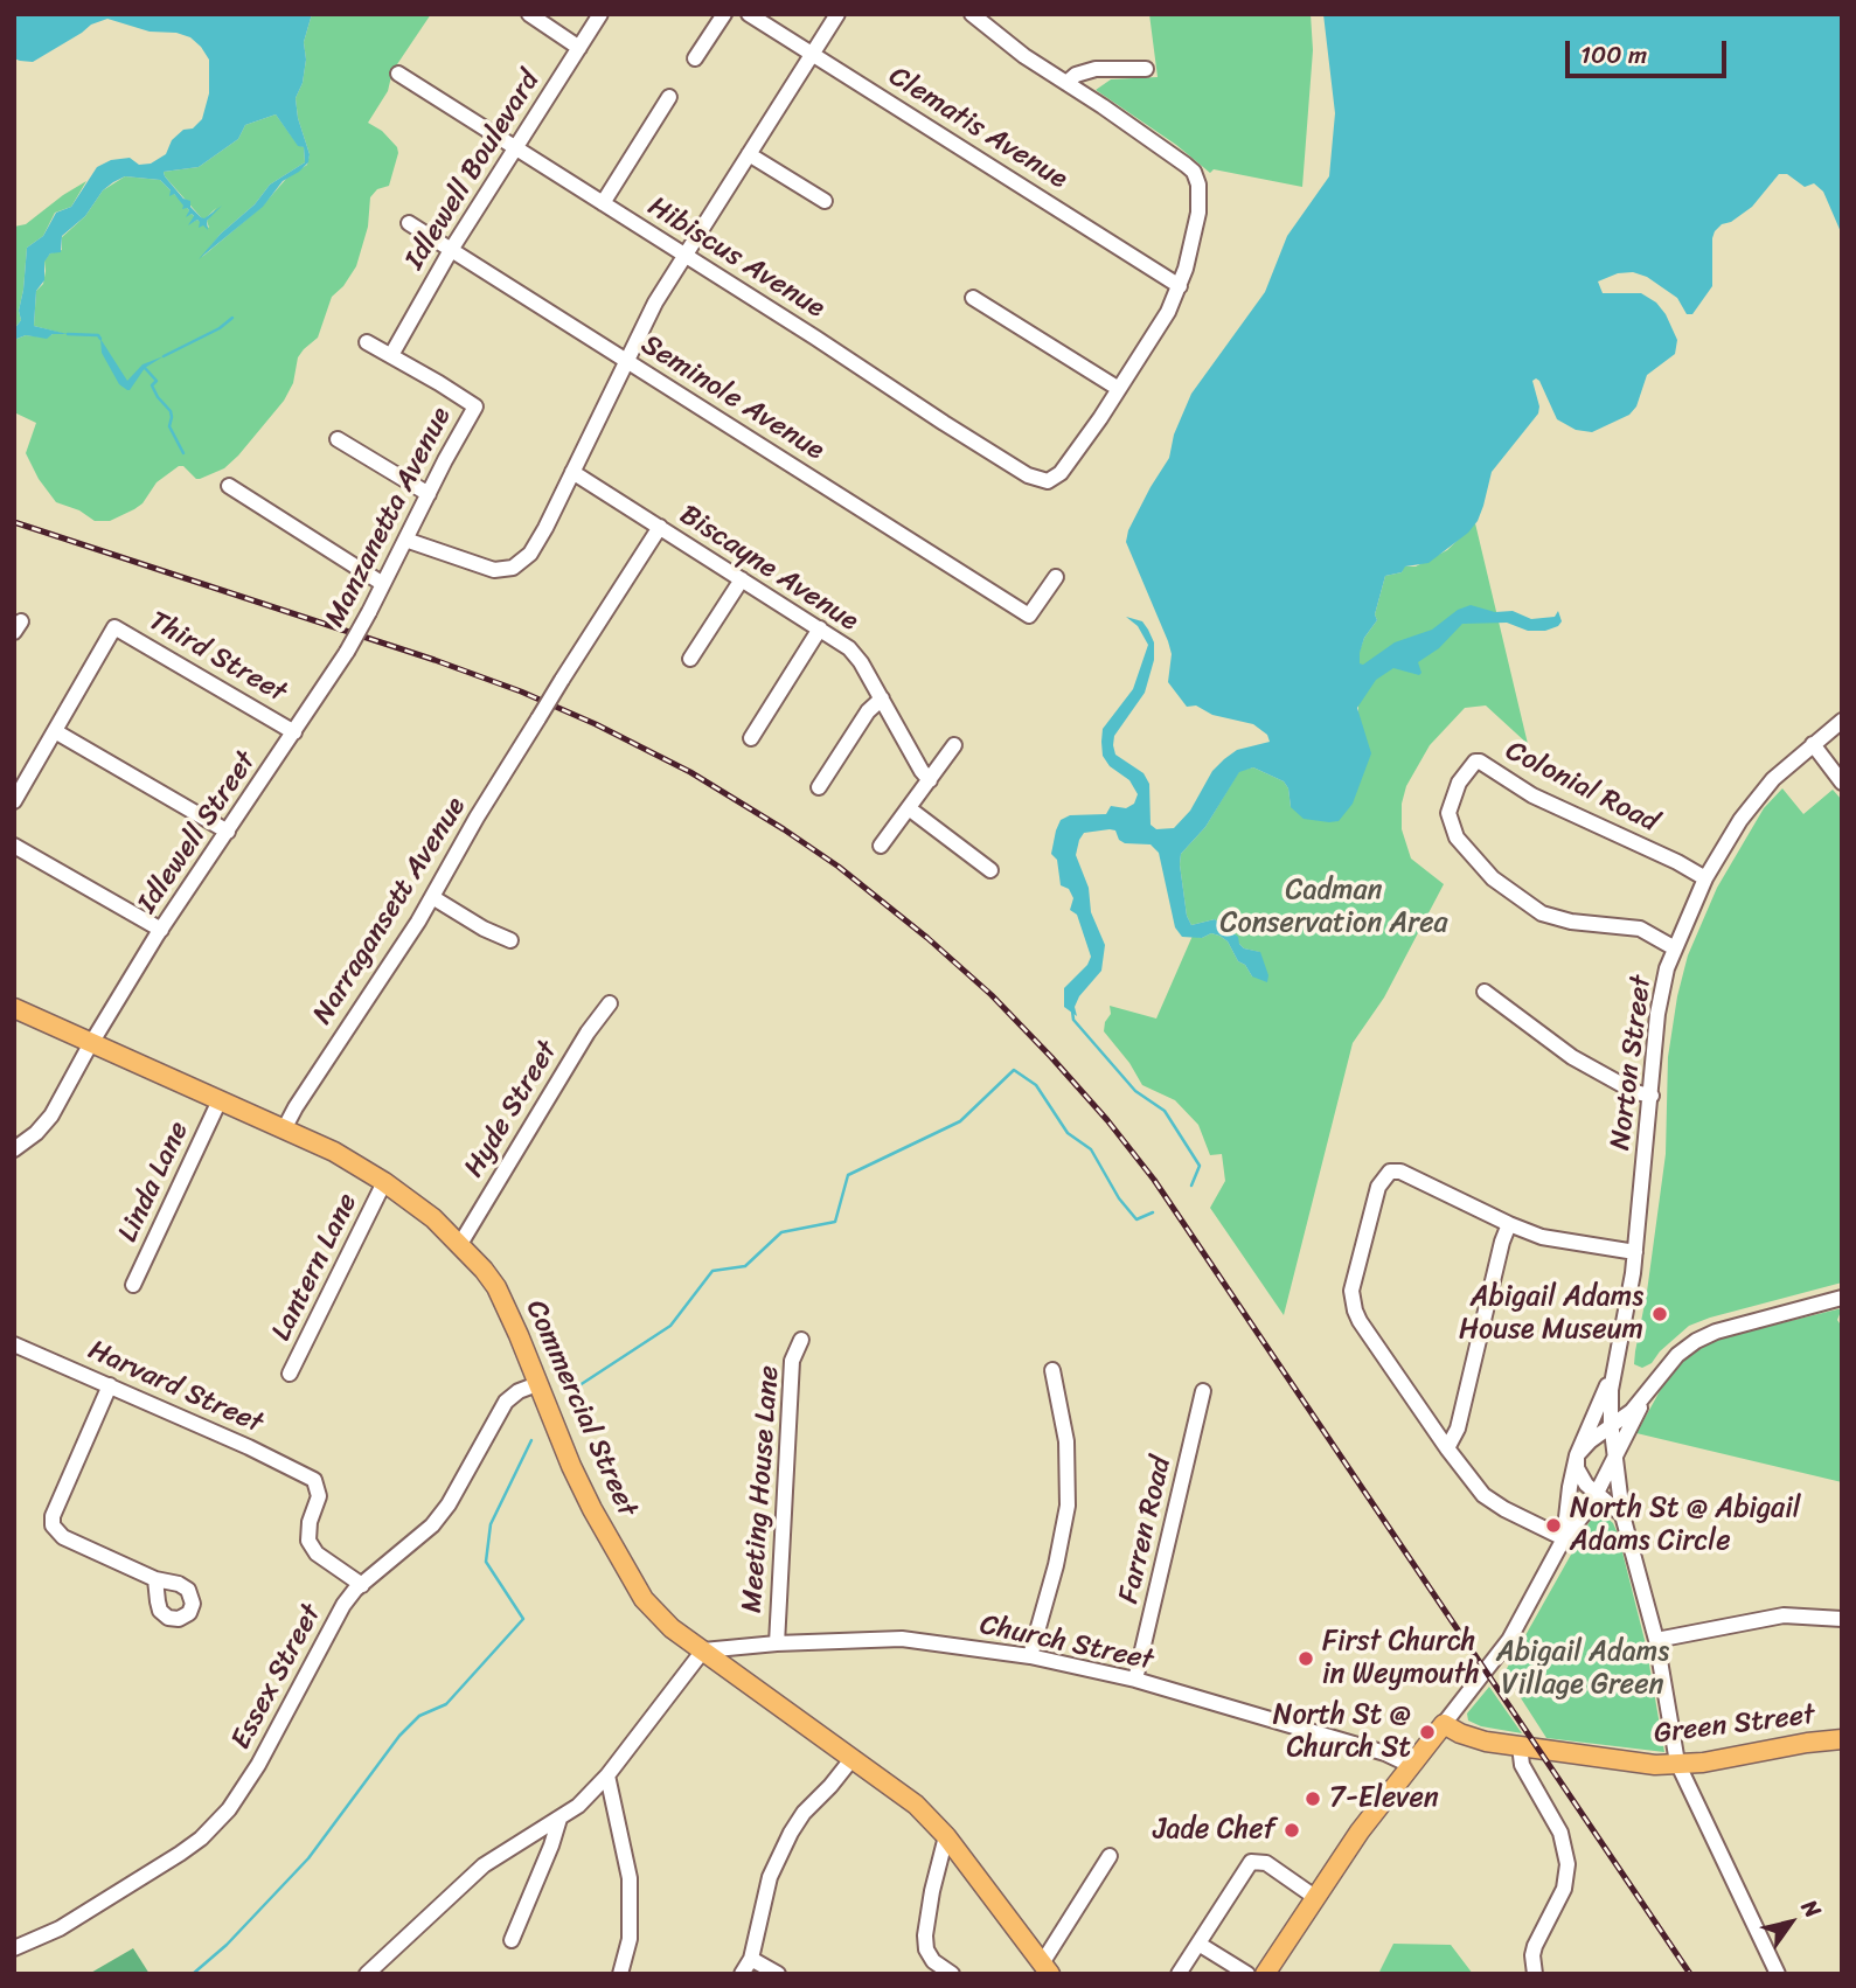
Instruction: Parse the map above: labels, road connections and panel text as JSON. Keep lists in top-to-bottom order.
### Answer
{
  "streets": {
    "main road": ["Commercial Street", "Green Street"],
    "street": [
      "Clematis Avenue",
      "Idlewell Boulevard",
      "Hibiscus Avenue",
      "Seminole Avenue",
      "Manzanetta Avenue",
      "Biscayne Avenue",
      "Third Street",
      "Colonial Road",
      "Idlewell Street",
      "Narragansett Avenue",
      "Norton Street",
      "Hyde Street",
      "Linda Lane",
      "Lantern Lane",
      "Harvard Street",
      "Meeting House Lane",
      "Farren Road",
      "Church Street",
      "Essex Street"
    ]
  },
  "crossings": [
    ["Idlewell Boulevard", "Hibiscus Avenue"],
    ["Idlewell Boulevard", "Seminole Avenue"],
    ["Idlewell Boulevard", "Manzanetta Avenue"],
    ["Manzanetta Avenue", "Idlewell Street"],
    ["Biscayne Avenue", "Narragansett Avenue"],
    ["Third Street", "Idlewell Street"],
    ["Colonial Road", "Norton Street"],
    ["Idlewell Street", "Commercial Street"],
    ["Narragansett Avenue", "Commercial Street"],
    ["Norton Street", "Green Street"],
    ["Hyde Street", "Commercial Street"],
    ["Linda Lane", "Commercial Street"],
    ["Lantern Lane", "Commercial Street"],
    ["Harvard Street", "Essex Street"],
    ["Commercial Street", "Church Street"],
    ["Commercial Street", "Essex Street"],
    ["Meeting House Lane", "Church Street"],
    ["Farren Road", "Church Street"]
  ],
  "parks": ["Cadman Conservation Area", "Abigail Adams Village Green"],
  "places": [
    "Abigail Adams House Museum",
    "North St @ Abigail Adams Circle",
    "First Church in Weymouth",
    "North St @ Church St",
    "7-Eleven",
    "Jade Chef"
  ],
  "scale_bar": "100 m",
  "north": "top right"
}
